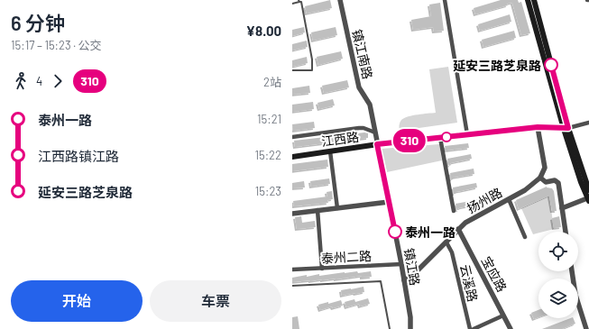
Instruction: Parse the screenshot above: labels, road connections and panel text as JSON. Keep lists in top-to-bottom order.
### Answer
{
  "streets": {
    "main road": ["江西路"],
    "street": [
      "镇江南路",
      "扬州路",
      "泰州二路",
      "镇江路",
      "宝应路",
      "云溪路"
    ]
  },
  "crossings": [
    ["镇江南路", "江西路"],
    ["镇江南路", "镇江路"],
    ["江西路", "镇江路"],
    ["扬州路", "镇江路"],
    ["扬州路", "宝应路"],
    ["扬州路", "云溪路"],
    ["泰州二路", "镇江路"]
  ],
  "places": ["延安三路芝泉路", "泰州一路"],
  "lines": ["bus line 310"],
  "page": {
    "heading": ["6 分钟", "15:17 – 15:23 · 公交", "¥8.00"],
    "on_map": "310",
    "legs": ["4", "310", "2站"],
    "list": [
      {
        "name": "泰州一路",
        "value": "15:21"
      },
      {
        "name": "江西路镇江路",
        "value": "15:22"
      },
      {
        "name": "延安三路芝泉路",
        "value": "15:23"
      }
    ],
    "buttons": ["开始", "车票"]
  }
}
